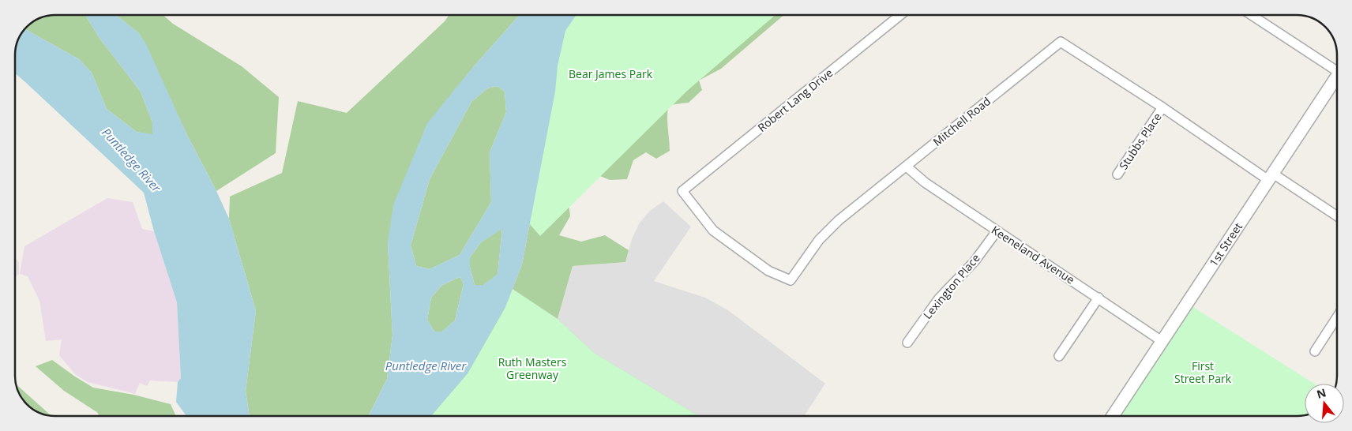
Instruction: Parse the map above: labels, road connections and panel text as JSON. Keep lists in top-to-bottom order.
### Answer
{
  "streets": {
    "street": [
      "Robert Lang Drive",
      "Mitchell Road",
      "Stubbs Place",
      "1st Street",
      "Keeneland Avenue",
      "Lexington Place"
    ]
  },
  "crossings": [
    ["Robert Lang Drive", "Mitchell Road"],
    ["Mitchell Road", "Stubbs Place"],
    ["Mitchell Road", "1st Street"],
    ["Mitchell Road", "Keeneland Avenue"],
    ["1st Street", "Keeneland Avenue"],
    ["Keeneland Avenue", "Lexington Place"]
  ],
  "water": ["Puntledge River"],
  "parks": ["Bear James Park", "Ruth Masters Greenway", "First Street Park"],
  "north": "top"
}
